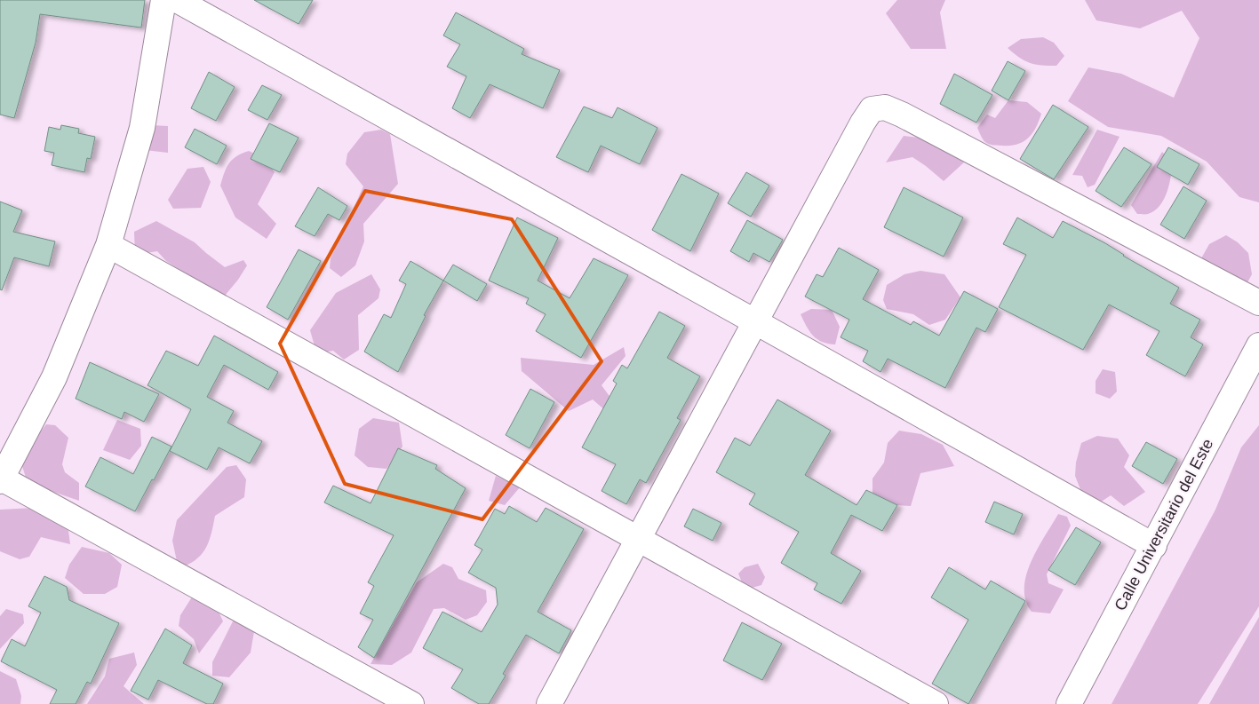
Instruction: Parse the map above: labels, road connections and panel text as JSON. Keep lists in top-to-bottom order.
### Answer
{
  "streets": {
    "street": ["Calle Universitario del Este"]
  }
}
